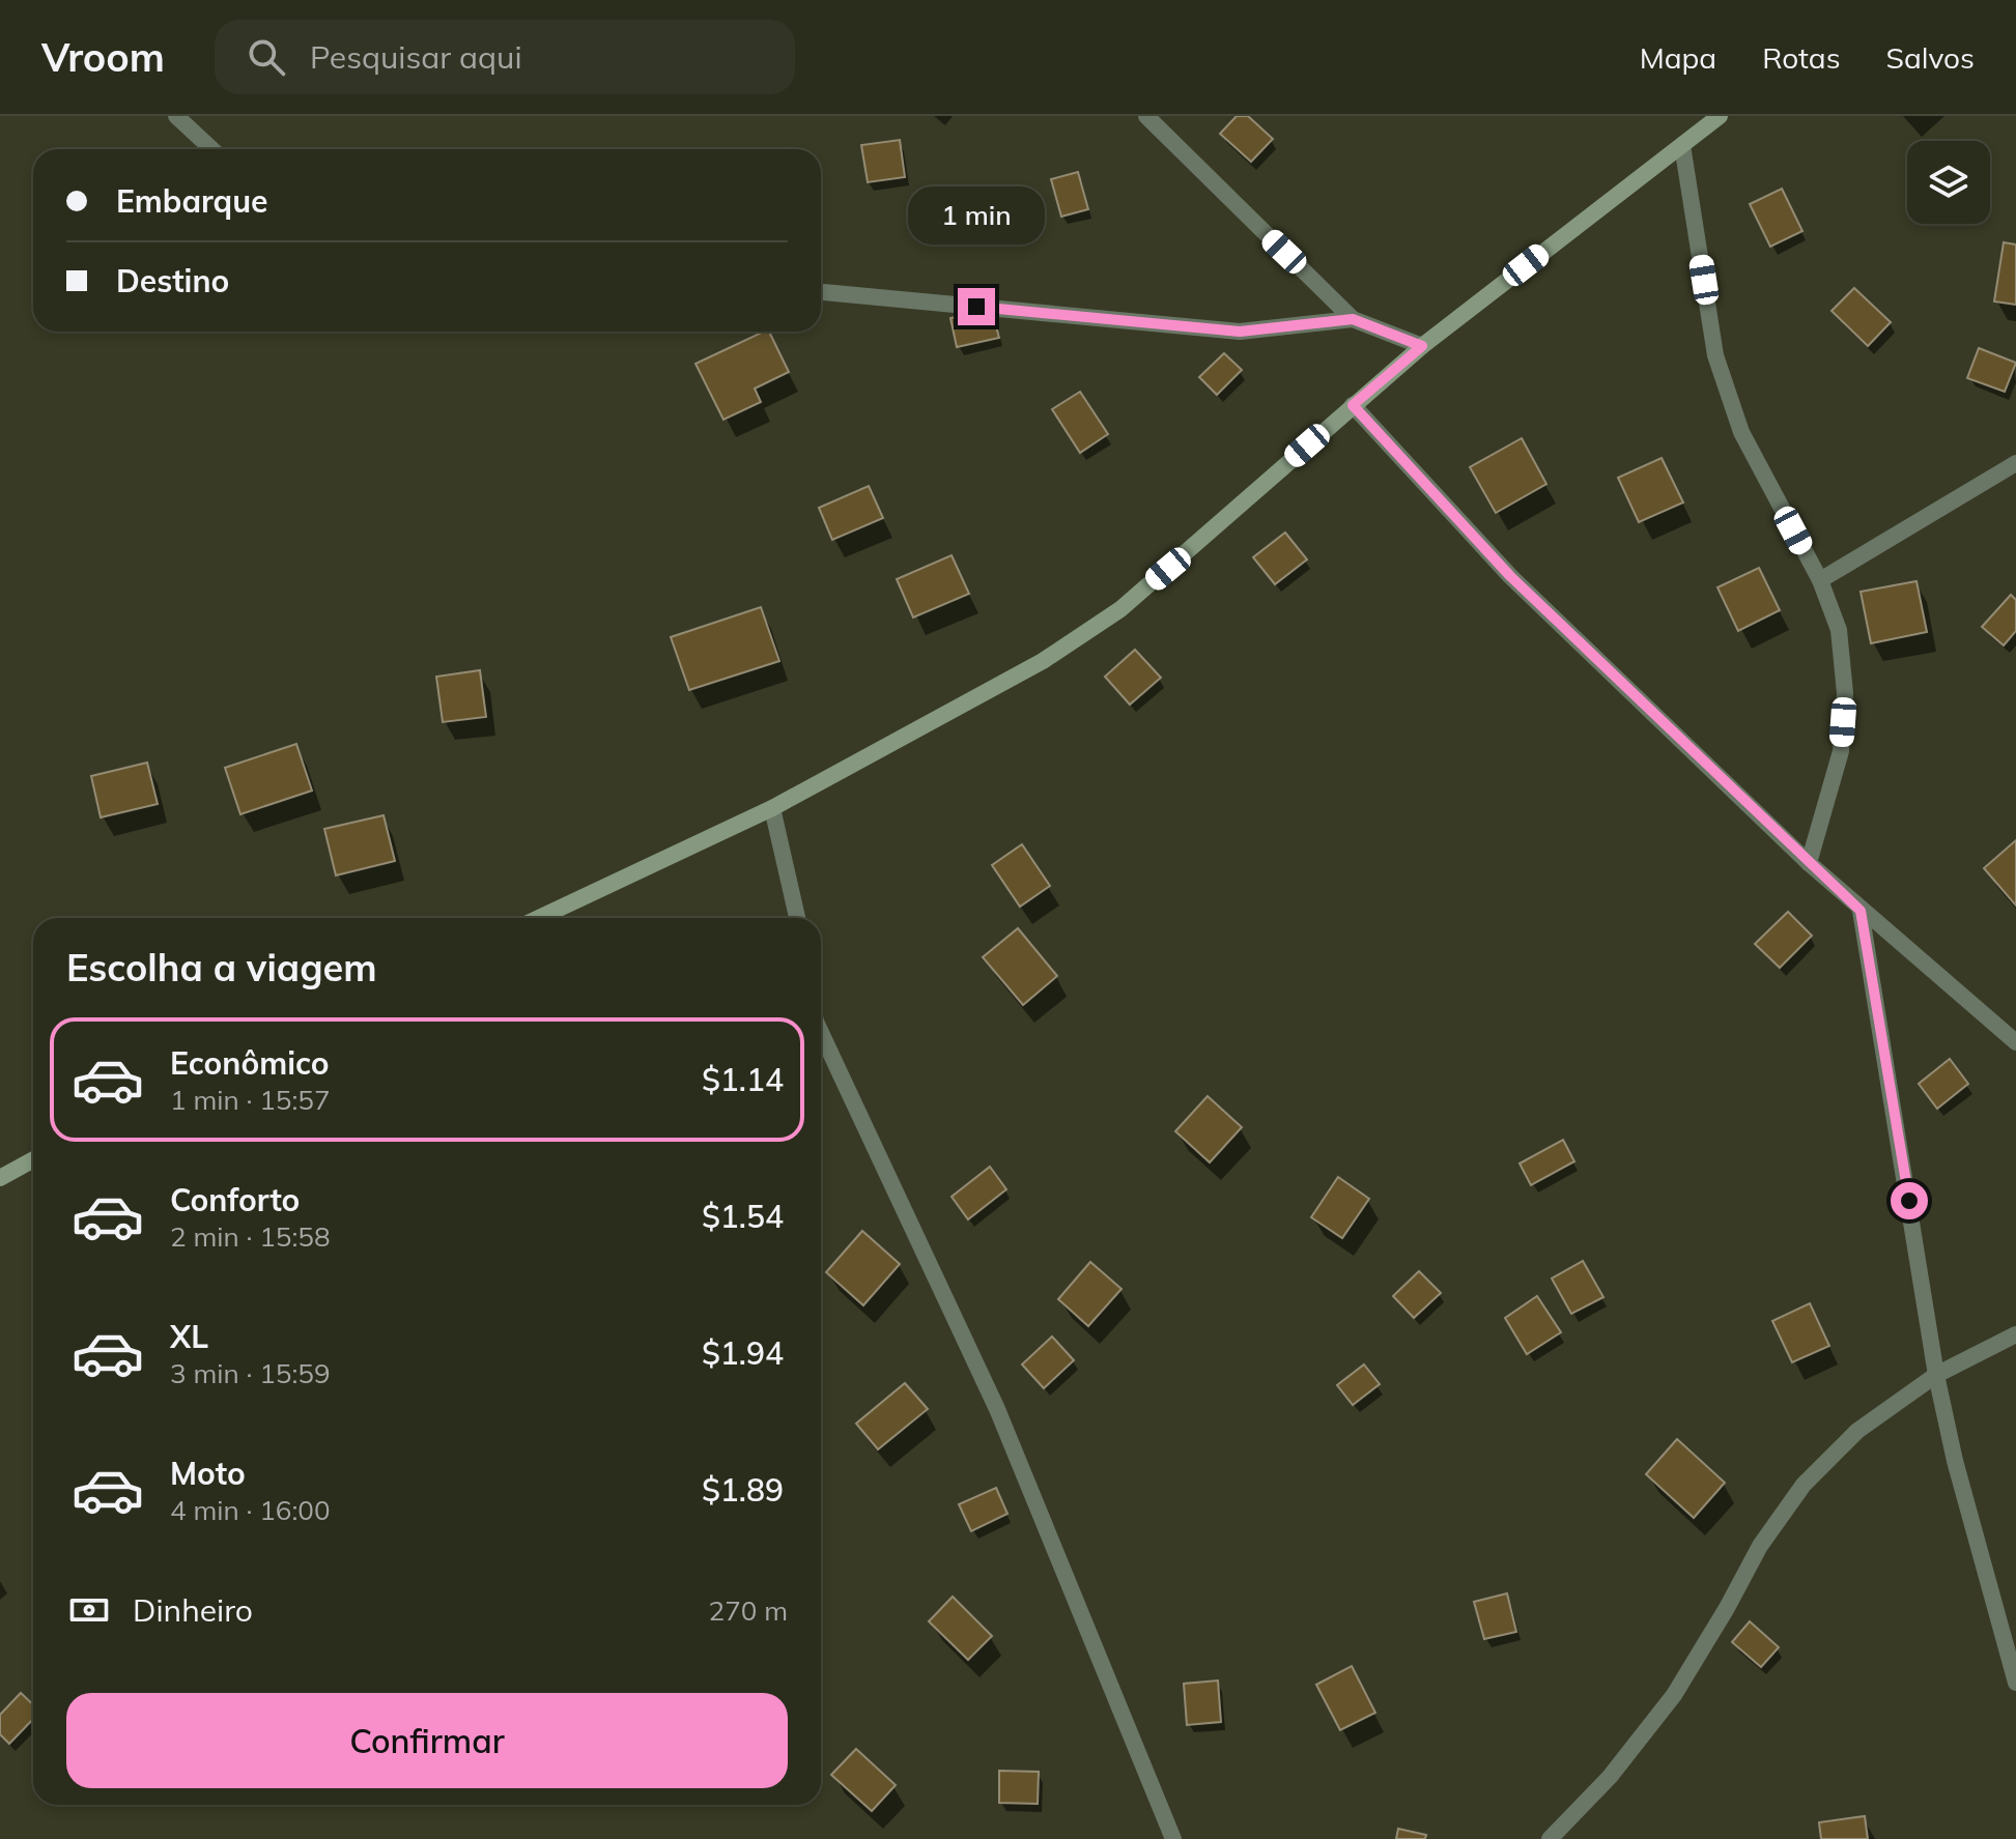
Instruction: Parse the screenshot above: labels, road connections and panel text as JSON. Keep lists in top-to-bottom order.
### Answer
{
  "page": {
    "header": "Vroom",
    "search": "Pesquisar aqui",
    "nav": ["Mapa", "Rotas", "Salvos"],
    "banner": ["Embarque", "Destino"],
    "bubble": "1 min",
    "heading": "Escolha a viagem",
    "list": [
      {
        "name": "Econômico",
        "note": "1 min · 15:57",
        "value": "$1.14"
      },
      {
        "name": "Conforto",
        "note": "2 min · 15:58",
        "value": "$1.54"
      },
      {
        "name": "XL",
        "note": "3 min · 15:59",
        "value": "$1.94"
      },
      {
        "name": "Moto",
        "note": "4 min · 16:00",
        "value": "$1.89"
      }
    ],
    "pay": ["Dinheiro", "270 m"],
    "buttons": "Confirmar"
  }
}
